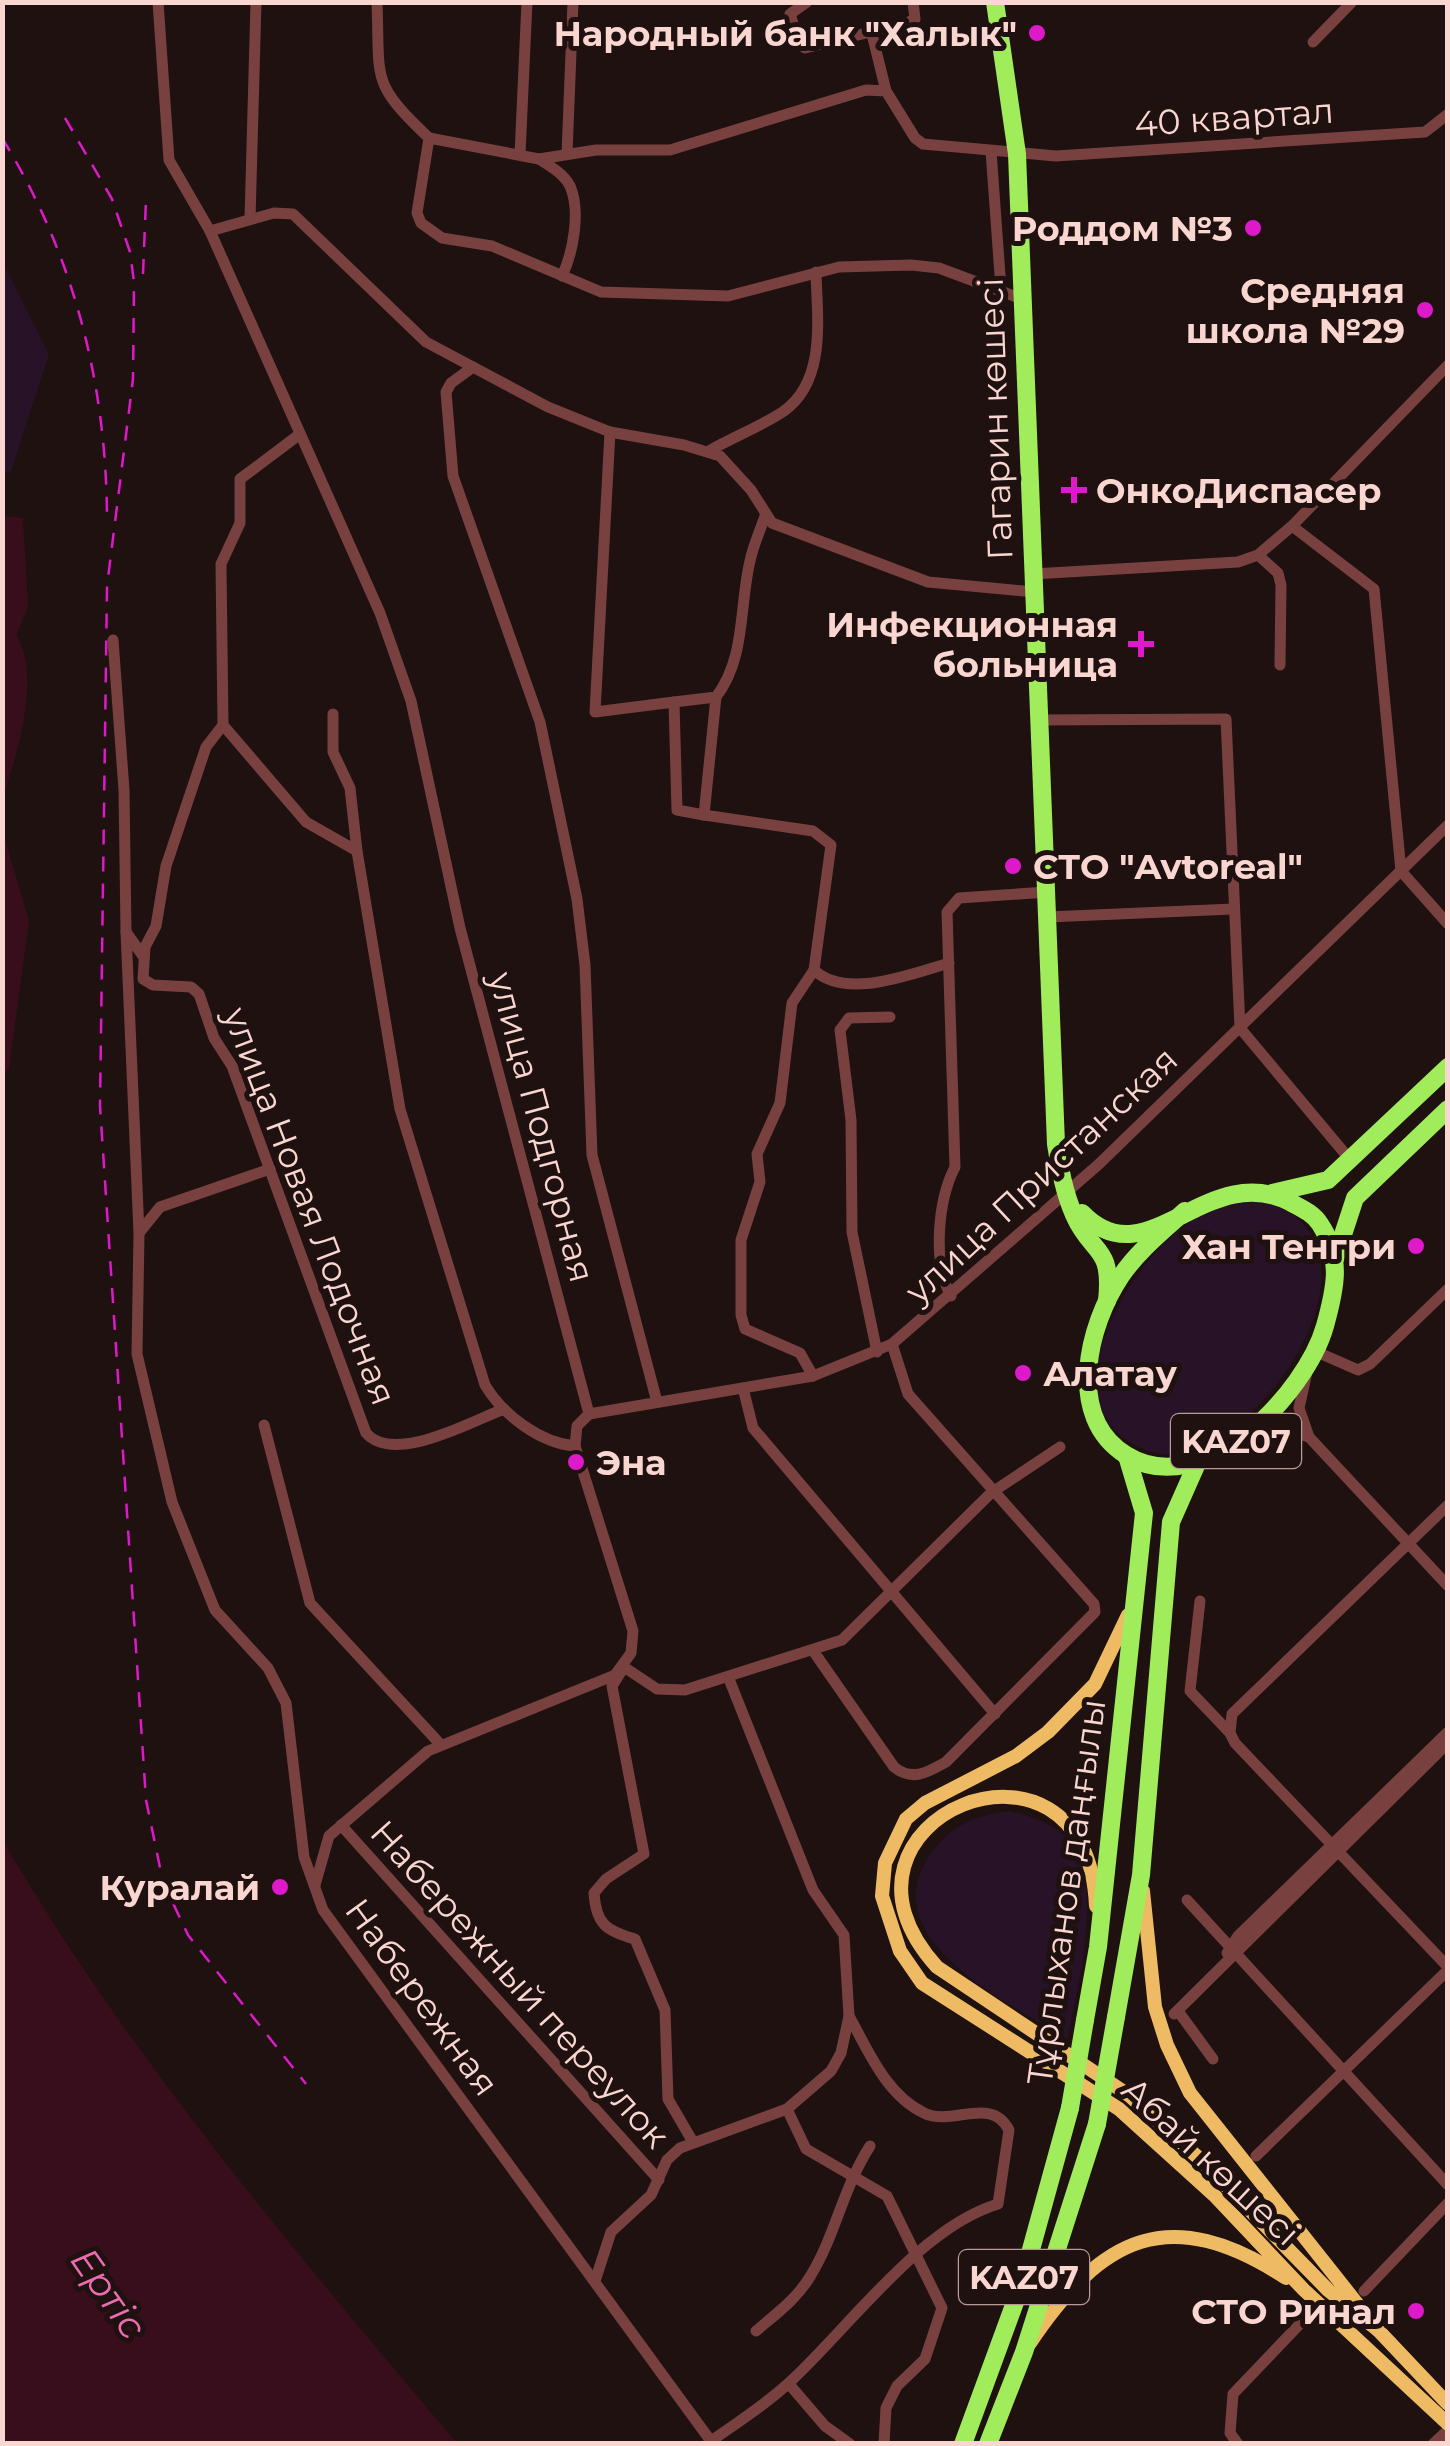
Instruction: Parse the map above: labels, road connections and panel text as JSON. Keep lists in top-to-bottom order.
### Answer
{
  "streets": {
    "highway": ["Гагарин көшесі", "KAZ07", "Тұрлыханов даңғылы"],
    "main road": ["Абай көшесі"],
    "street": [
      "40 квартал",
      "улица Подгорная",
      "улица Пристанская",
      "улица Новая Лодочная",
      "Набережный переулок",
      "Набережная"
    ]
  },
  "crossings": [
    ["40 квартал", "Гагарин көшесі"],
    ["Гагарин көшесі", "улица Пристанская"],
    ["Гагарин көшесі", "KAZ07"],
    ["улица Подгорная", "улица Пристанская"],
    ["улица Пристанская", "KAZ07"],
    ["KAZ07", "Тұрлыханов даңғылы"],
    ["Тұрлыханов даңғылы", "Абай көшесі"]
  ],
  "water": ["Ертіс"],
  "places": {
    "other": [
      "Народный банк \"Халык\"",
      "Роддом №3",
      "Средняя школа №29",
      "СТО \"Avtoreal\"",
      "Хан Тенгри",
      "Алатау",
      "Эна",
      "Куралай",
      "СТО Ринал"
    ],
    "health": ["ОнкоДиспасер", "Инфекционная больница"]
  }
}
